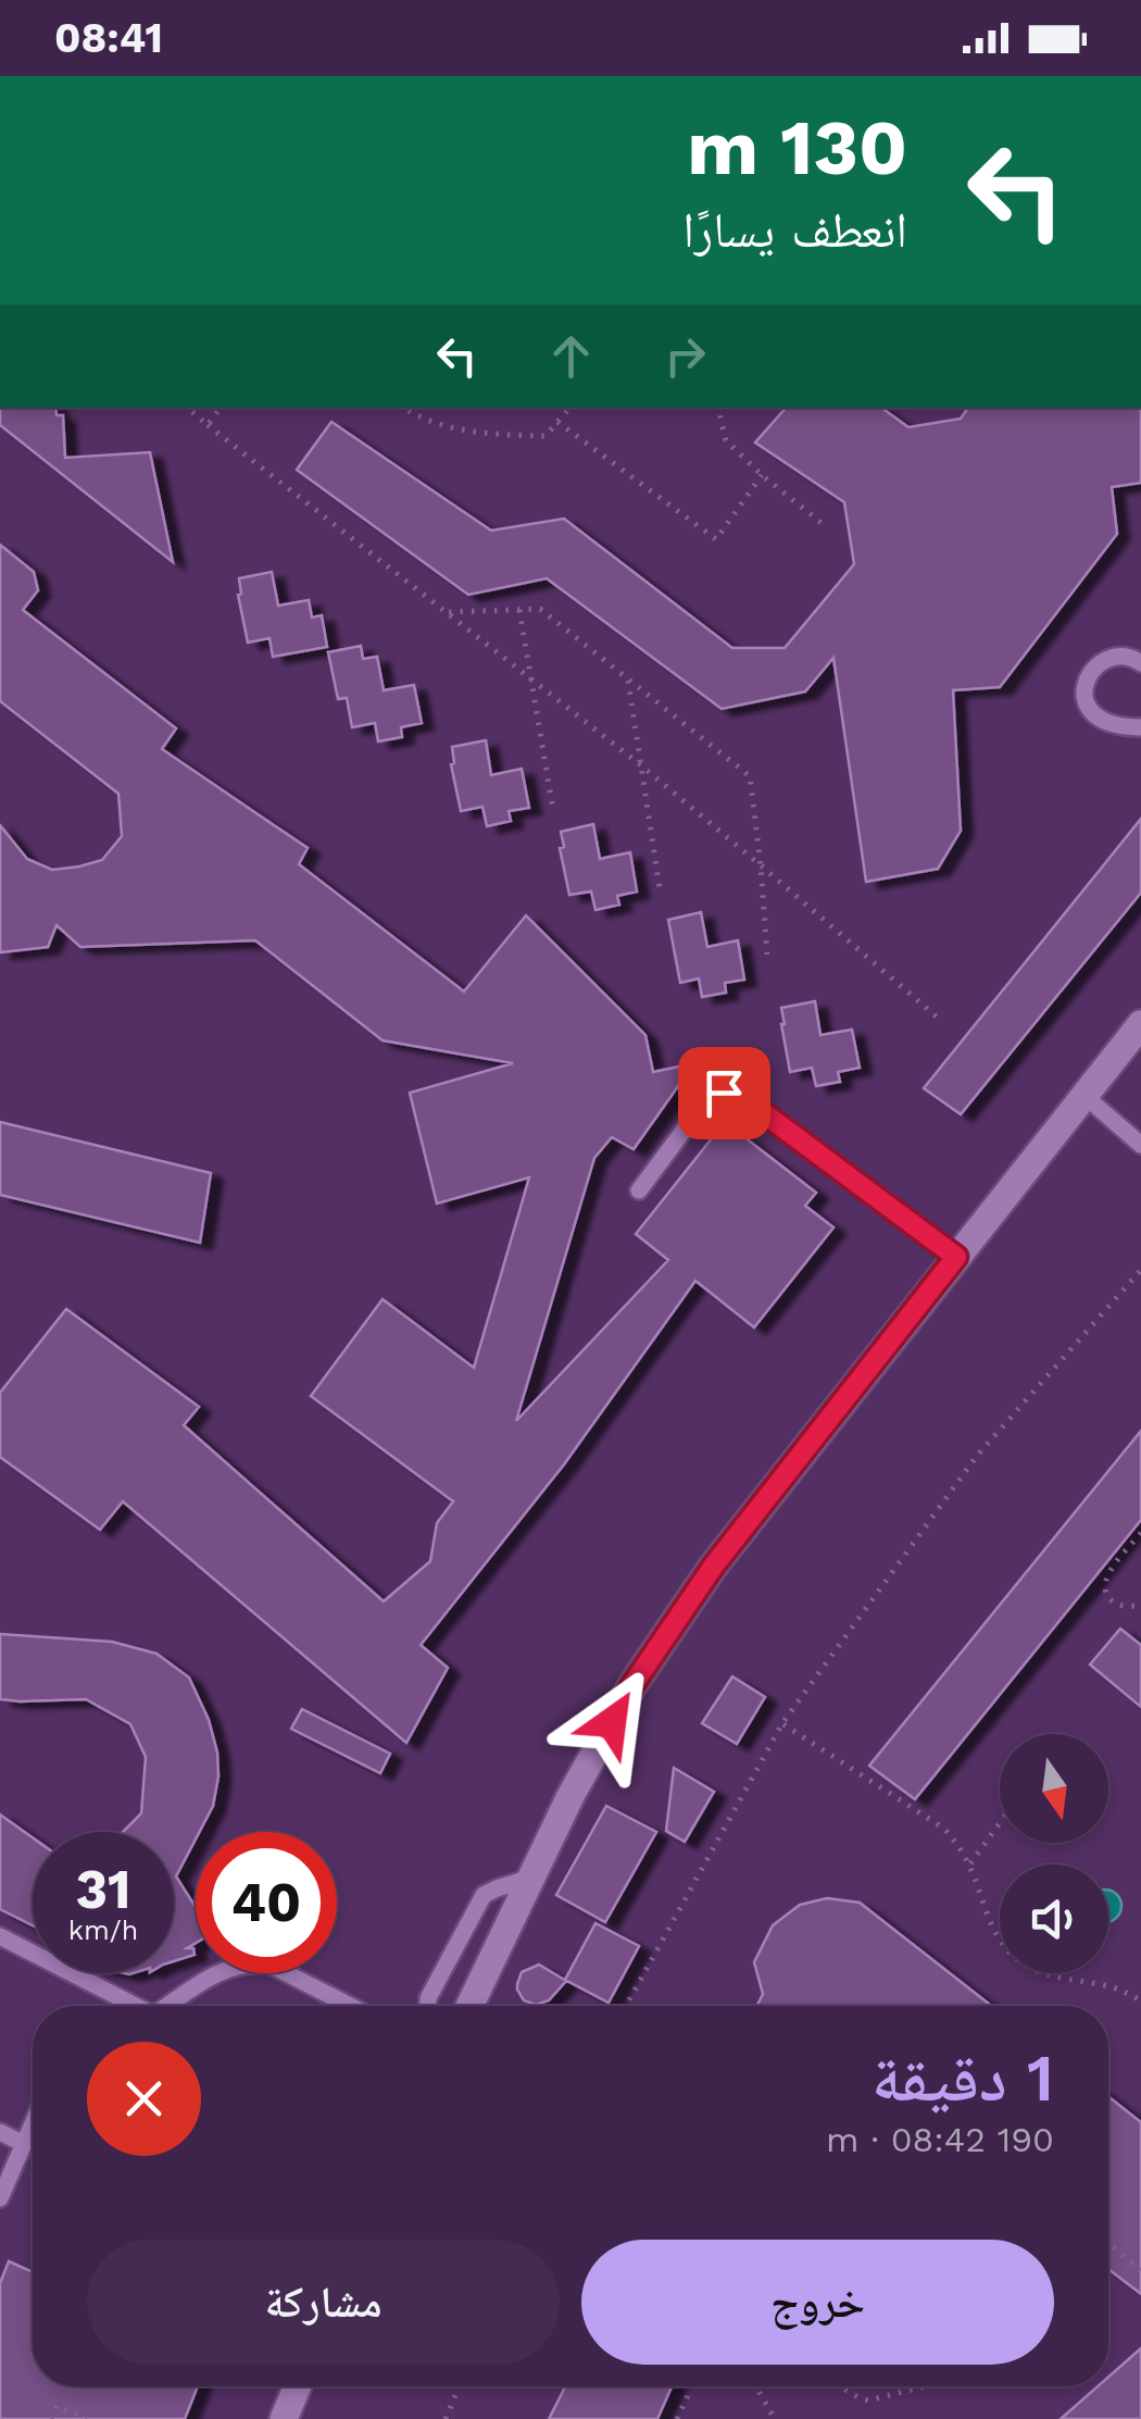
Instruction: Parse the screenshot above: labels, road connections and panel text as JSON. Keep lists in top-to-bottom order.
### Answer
{
  "north": "bottom",
  "page": {
    "status": "08:41",
    "turn": ["130 m", "انعطف يسارًا"],
    "speed": "31 km/h",
    "limit": "40",
    "heading": ["1 دقيقة", "190 m · 08:42"],
    "buttons": ["خروج", "مشاركة"]
  }
}
